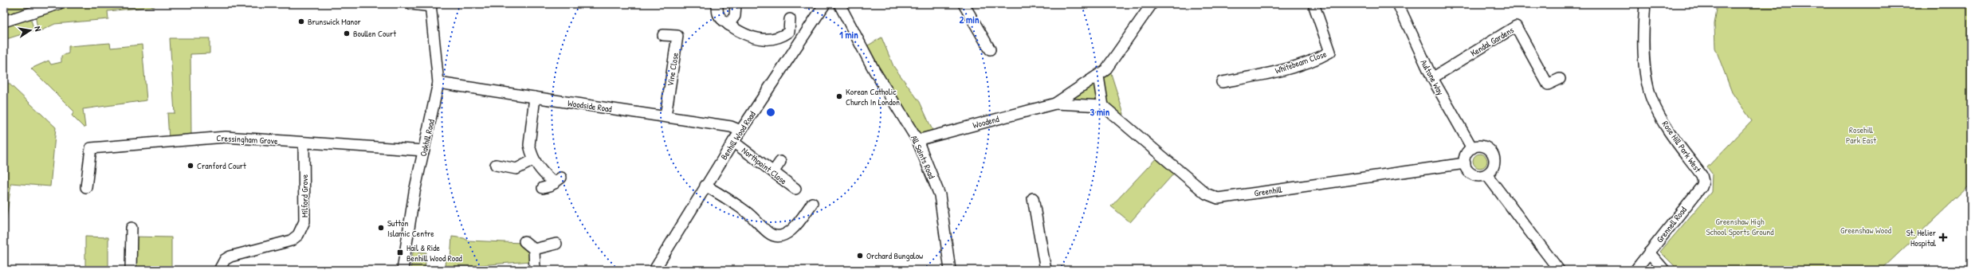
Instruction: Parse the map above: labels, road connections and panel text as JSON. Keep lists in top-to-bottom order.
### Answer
{
  "streets": {
    "street": [
      "Kendal Gardens",
      "Whitebeam Close",
      "Vine Close",
      "Aultone Way",
      "Woodside Road",
      "Woodend",
      "Benhill Wood Road",
      "Oakhill Road",
      "Cressingham Grove",
      "Rose Hill Park West",
      "All Saints Road",
      "Northpoint Close",
      "Greenhill",
      "Milford Grove",
      "Grennell Road"
    ]
  },
  "crossings": [
    ["Kendal Gardens", "Aultone Way"],
    ["Vine Close", "Woodside Road"],
    ["Aultone Way", "Greenhill"],
    ["Woodside Road", "Benhill Wood Road"],
    ["Woodside Road", "Oakhill Road"],
    ["Woodend", "All Saints Road"],
    ["Woodend", "Greenhill"],
    ["Benhill Wood Road", "Northpoint Close"],
    ["Oakhill Road", "Cressingham Grove"],
    ["Cressingham Grove", "Milford Grove"],
    ["Rose Hill Park West", "Grennell Road"]
  ],
  "parks": ["Rosehill Park East", "Greenshaw High School Sports Ground", "Greenshaw Wood"],
  "places": {
    "other": [
      "Brunswick Manor",
      "Boullen Court",
      "Korean Catholic Church In London",
      "Cranford Court",
      "Sutton Islamic Centre",
      "Orchard Bungalow"
    ],
    "health": ["St. Helier Hospital"],
    "transit": ["Hail & Ride Benhill Wood Road"]
  },
  "north": "right",
  "rings": ["2 min", "1 min", "3 min"]
}
